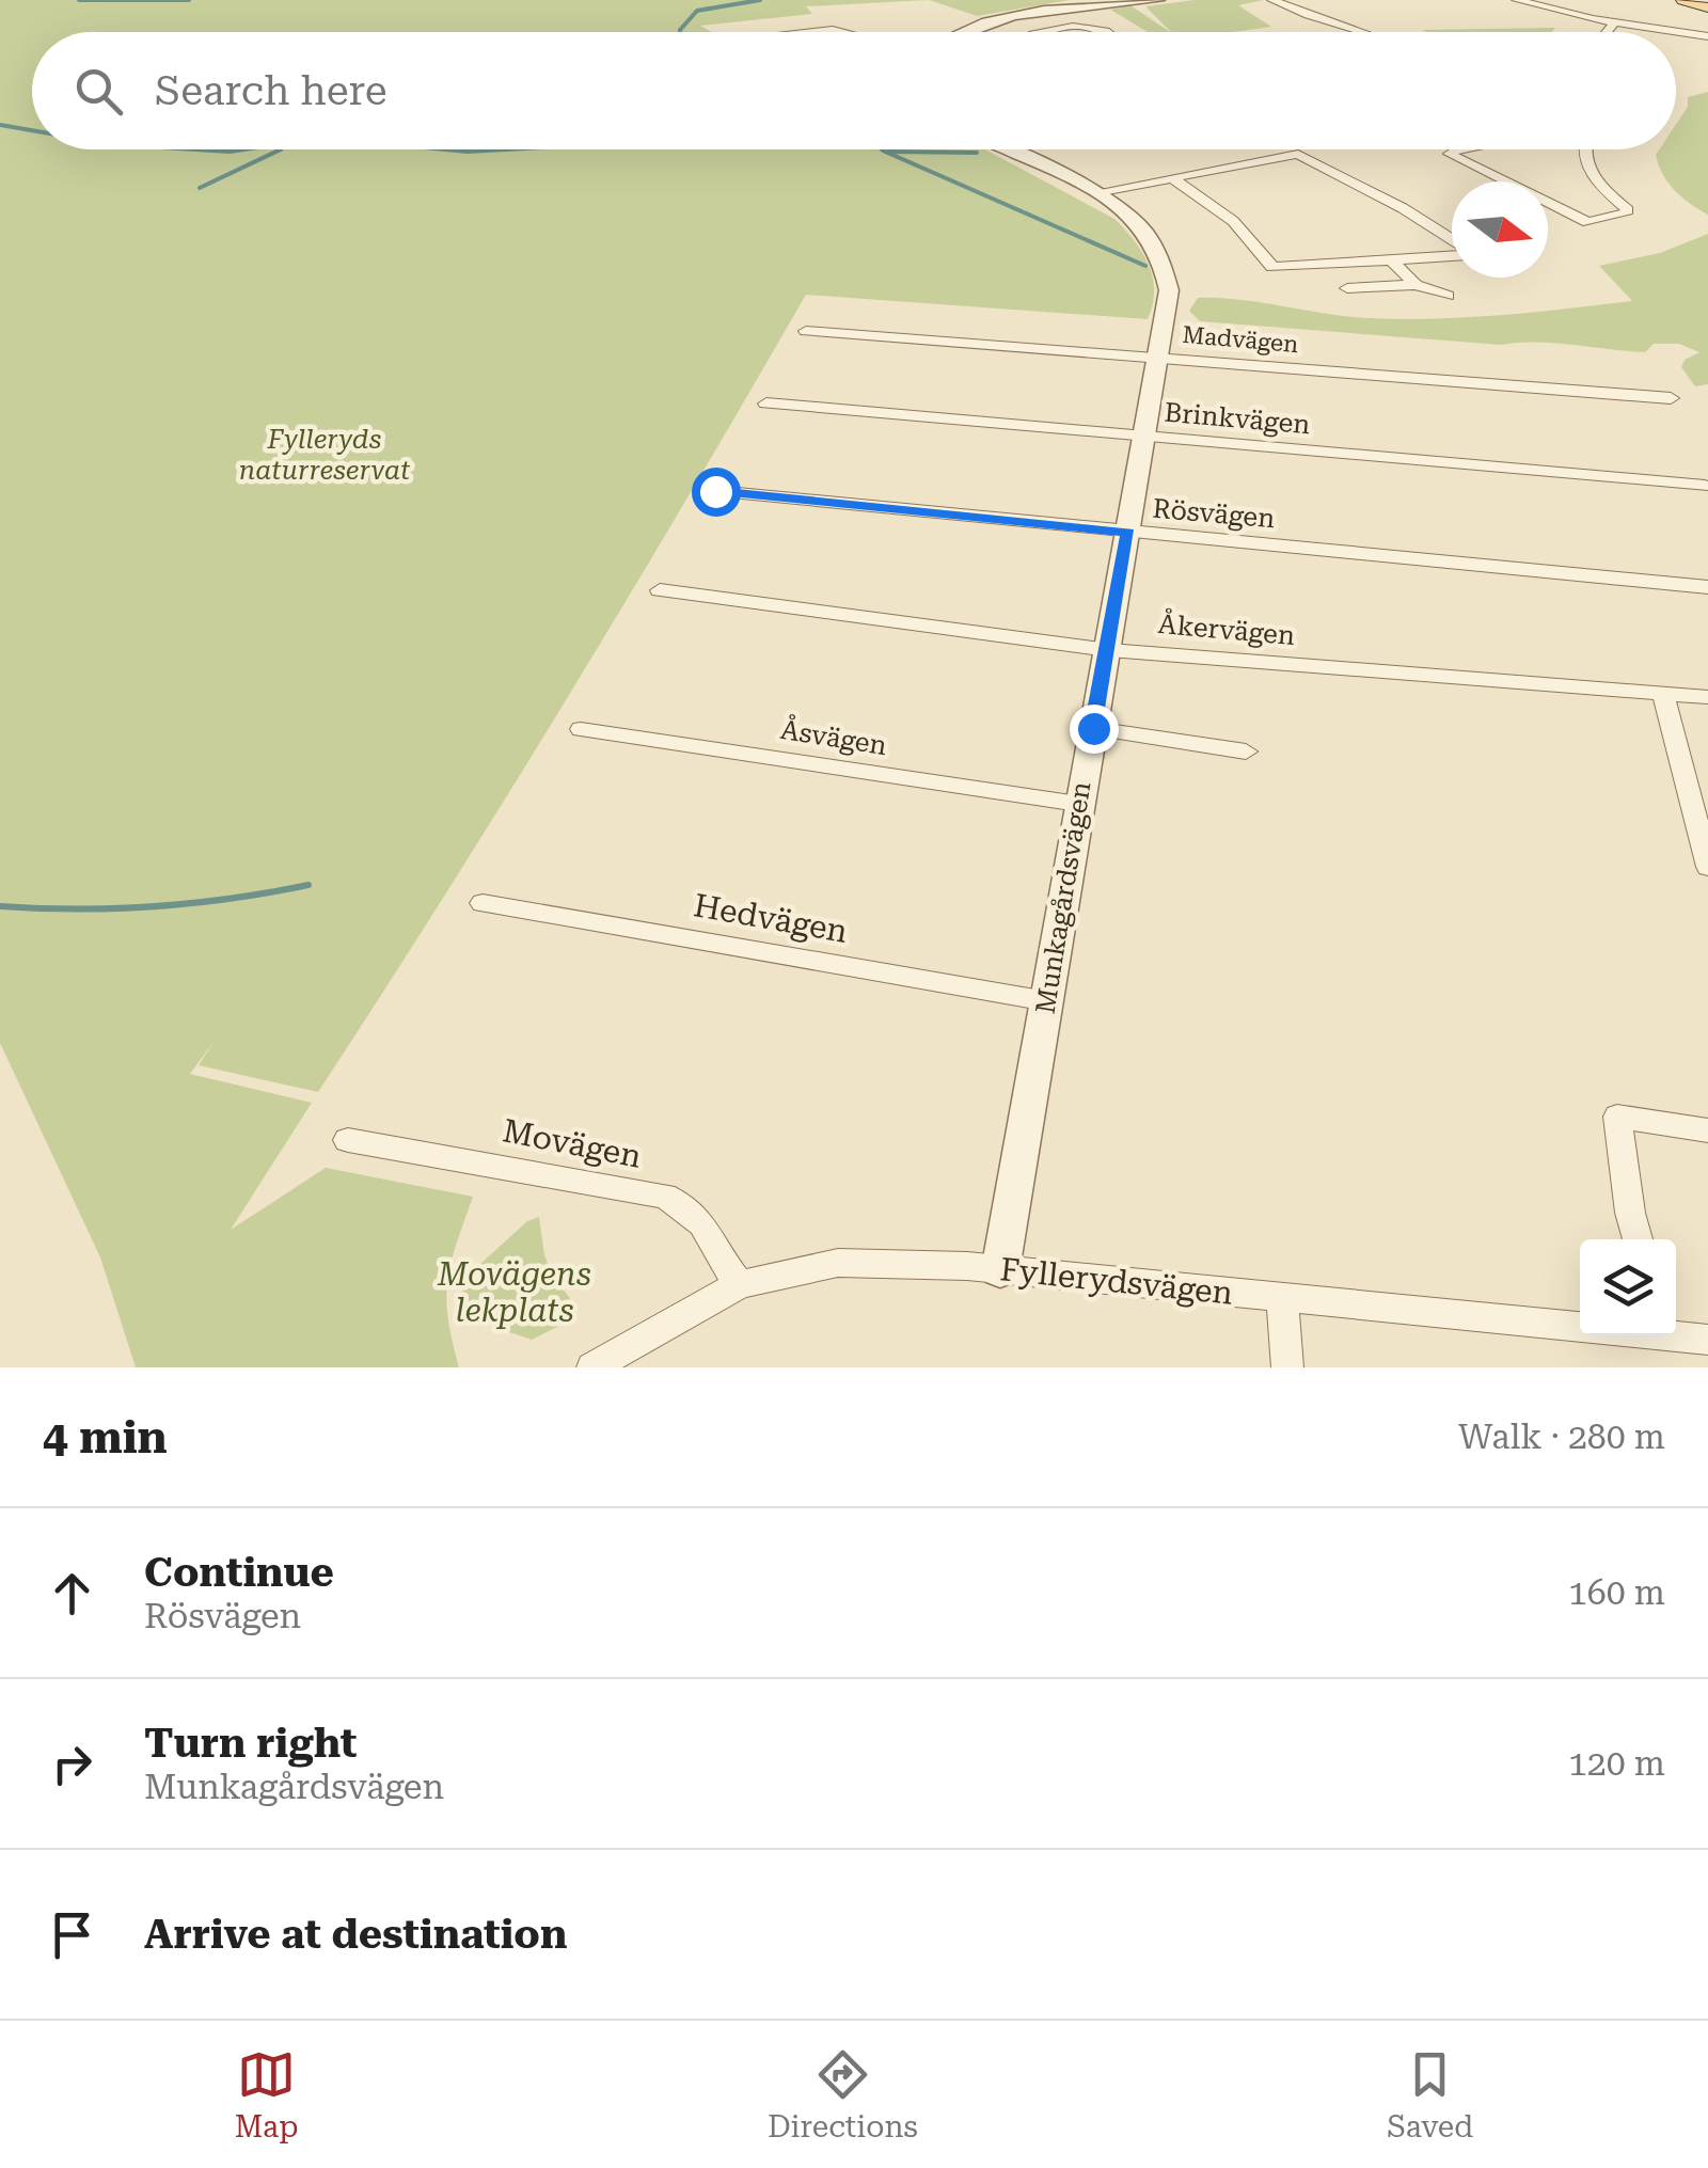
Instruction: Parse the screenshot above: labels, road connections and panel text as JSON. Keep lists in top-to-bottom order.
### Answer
{
  "streets": {
    "street": [
      "Madvägen",
      "Brinkvägen",
      "Rösvägen",
      "Åkervägen",
      "Åsvägen",
      "Munkagårdsvägen",
      "Hedvägen",
      "Movägen",
      "Fyllerydsvägen"
    ]
  },
  "crossings": [
    ["Madvägen", "Munkagårdsvägen"],
    ["Brinkvägen", "Munkagårdsvägen"],
    ["Rösvägen", "Munkagårdsvägen"],
    ["Åkervägen", "Munkagårdsvägen"],
    ["Åsvägen", "Munkagårdsvägen"],
    ["Munkagårdsvägen", "Hedvägen"],
    ["Munkagårdsvägen", "Fyllerydsvägen"],
    ["Movägen", "Fyllerydsvägen"]
  ],
  "parks": ["Fylleryds naturreservat", "Movägens lekplats"],
  "north": "right",
  "page": {
    "search": "Search here",
    "heading": ["4 min", "Walk · 280 m"],
    "list": [
      ["Continue", "Rösvägen", "160 m"],
      ["Turn right", "Munkagårdsvägen", "120 m"],
      "Arrive at destination"
    ],
    "nav": ["Map", "Directions", "Saved"]
  }
}
